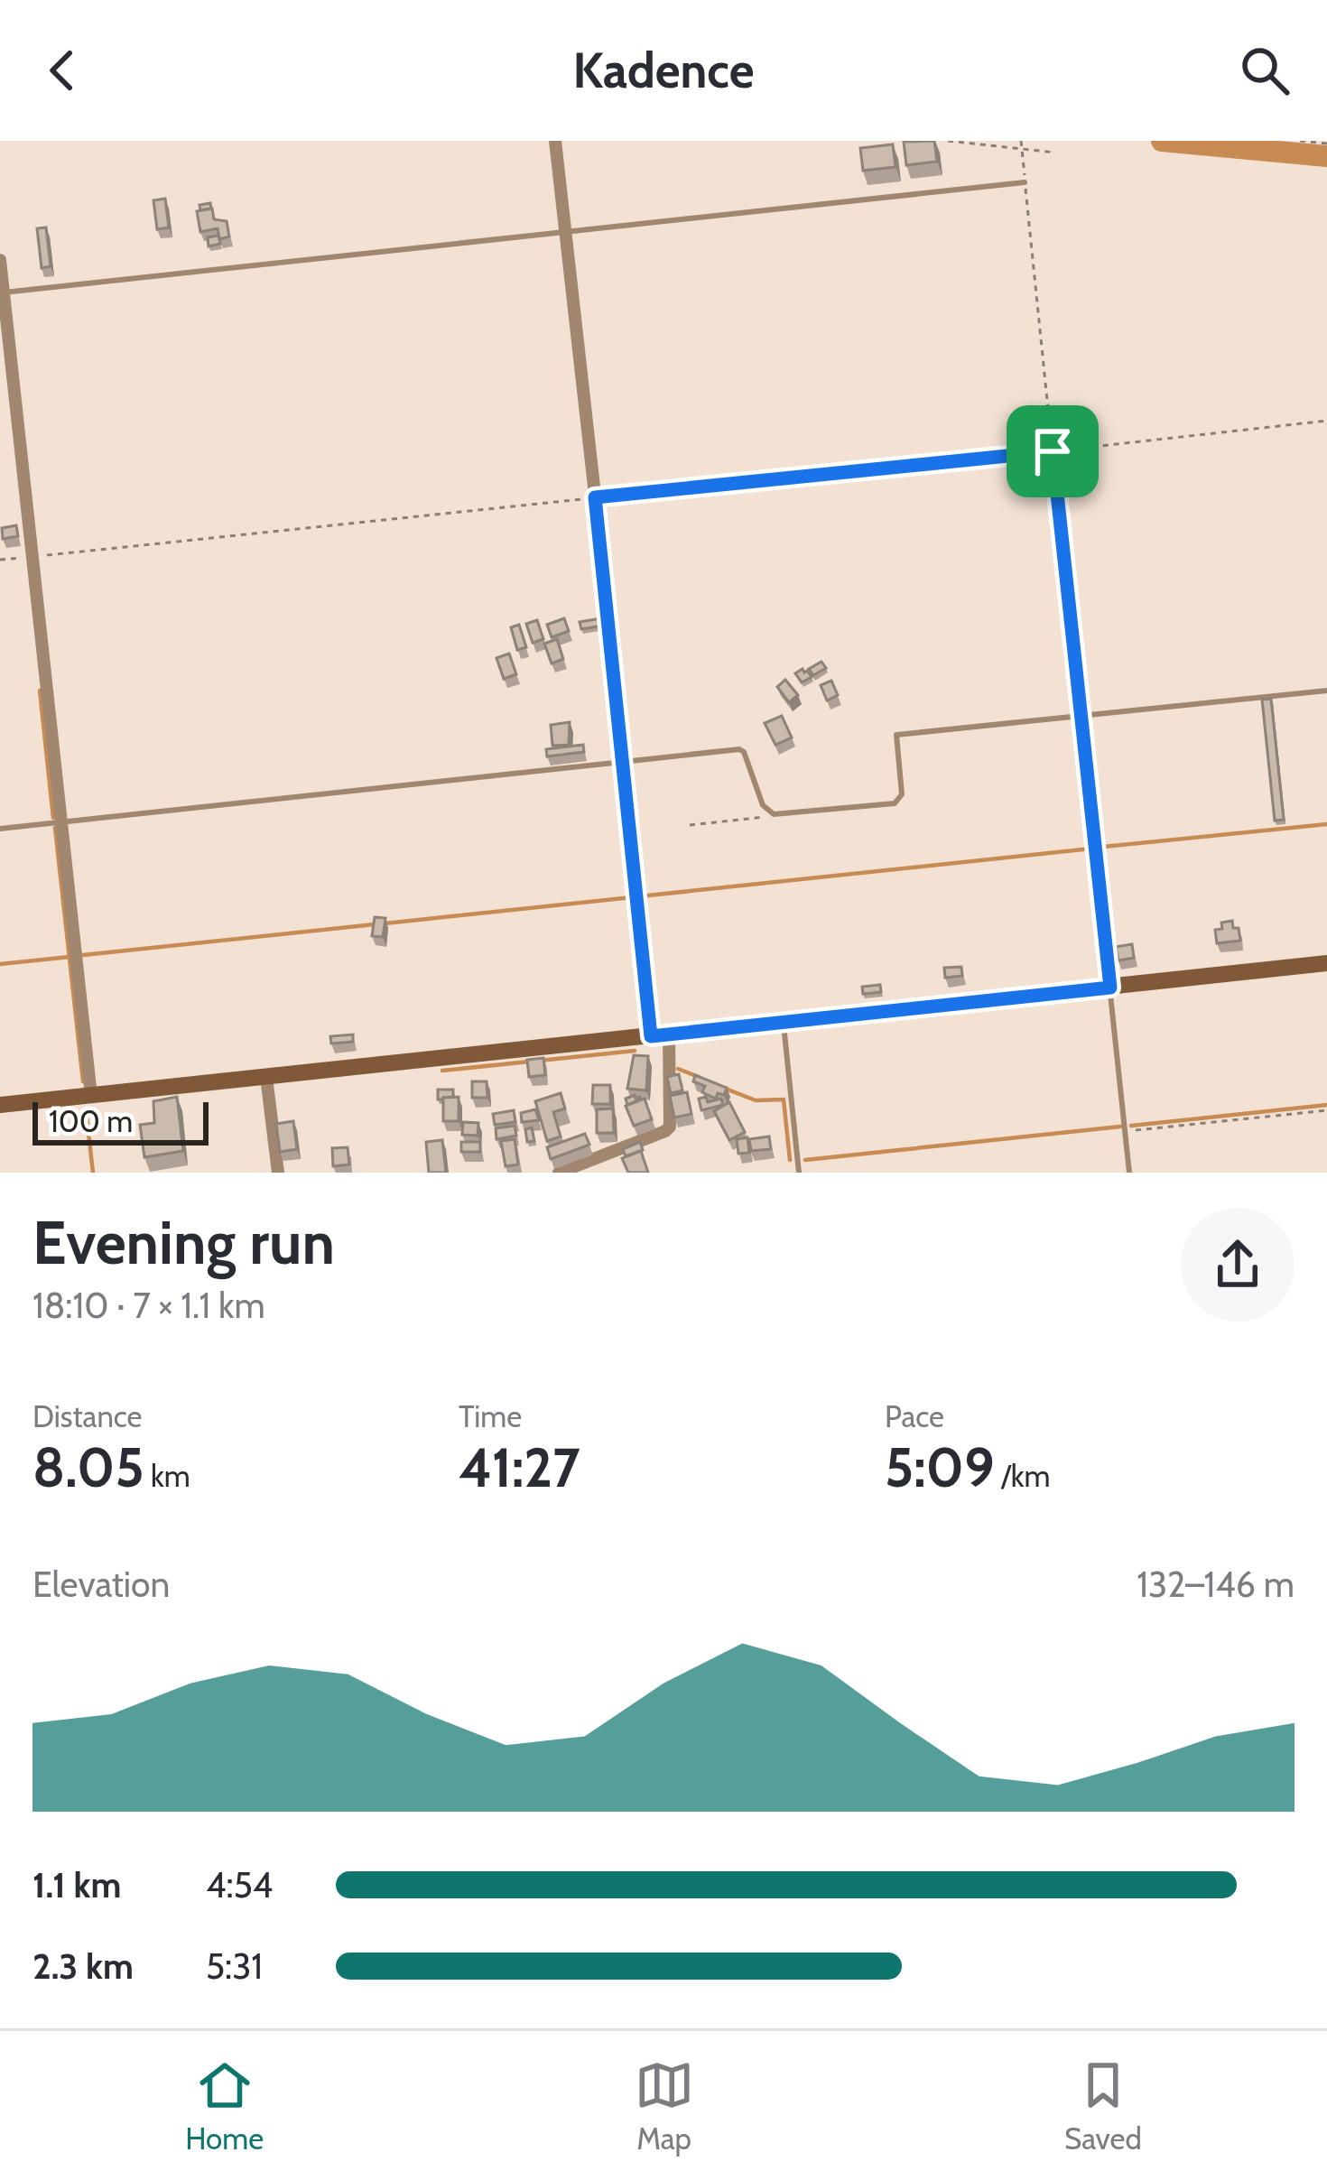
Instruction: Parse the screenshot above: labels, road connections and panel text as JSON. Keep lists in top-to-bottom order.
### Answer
{
  "scale_bar": "100 m",
  "page": {
    "header": "Kadence",
    "scale": "100 m",
    "heading": ["Evening run", "18:10 · 7 × 1.1 km"],
    "stats": [
      ["Distance", "8.05 km"],
      ["Time", "41:27"],
      ["Pace", "5:09 /km"]
    ],
    "chart": ["Elevation", "132–146 m"],
    "list": [
      {
        "name": "1.1 km",
        "note": "4:54"
      },
      {
        "name": "2.3 km",
        "note": "5:31"
      }
    ],
    "tabs": ["Home", "Map", "Saved"]
  }
}
